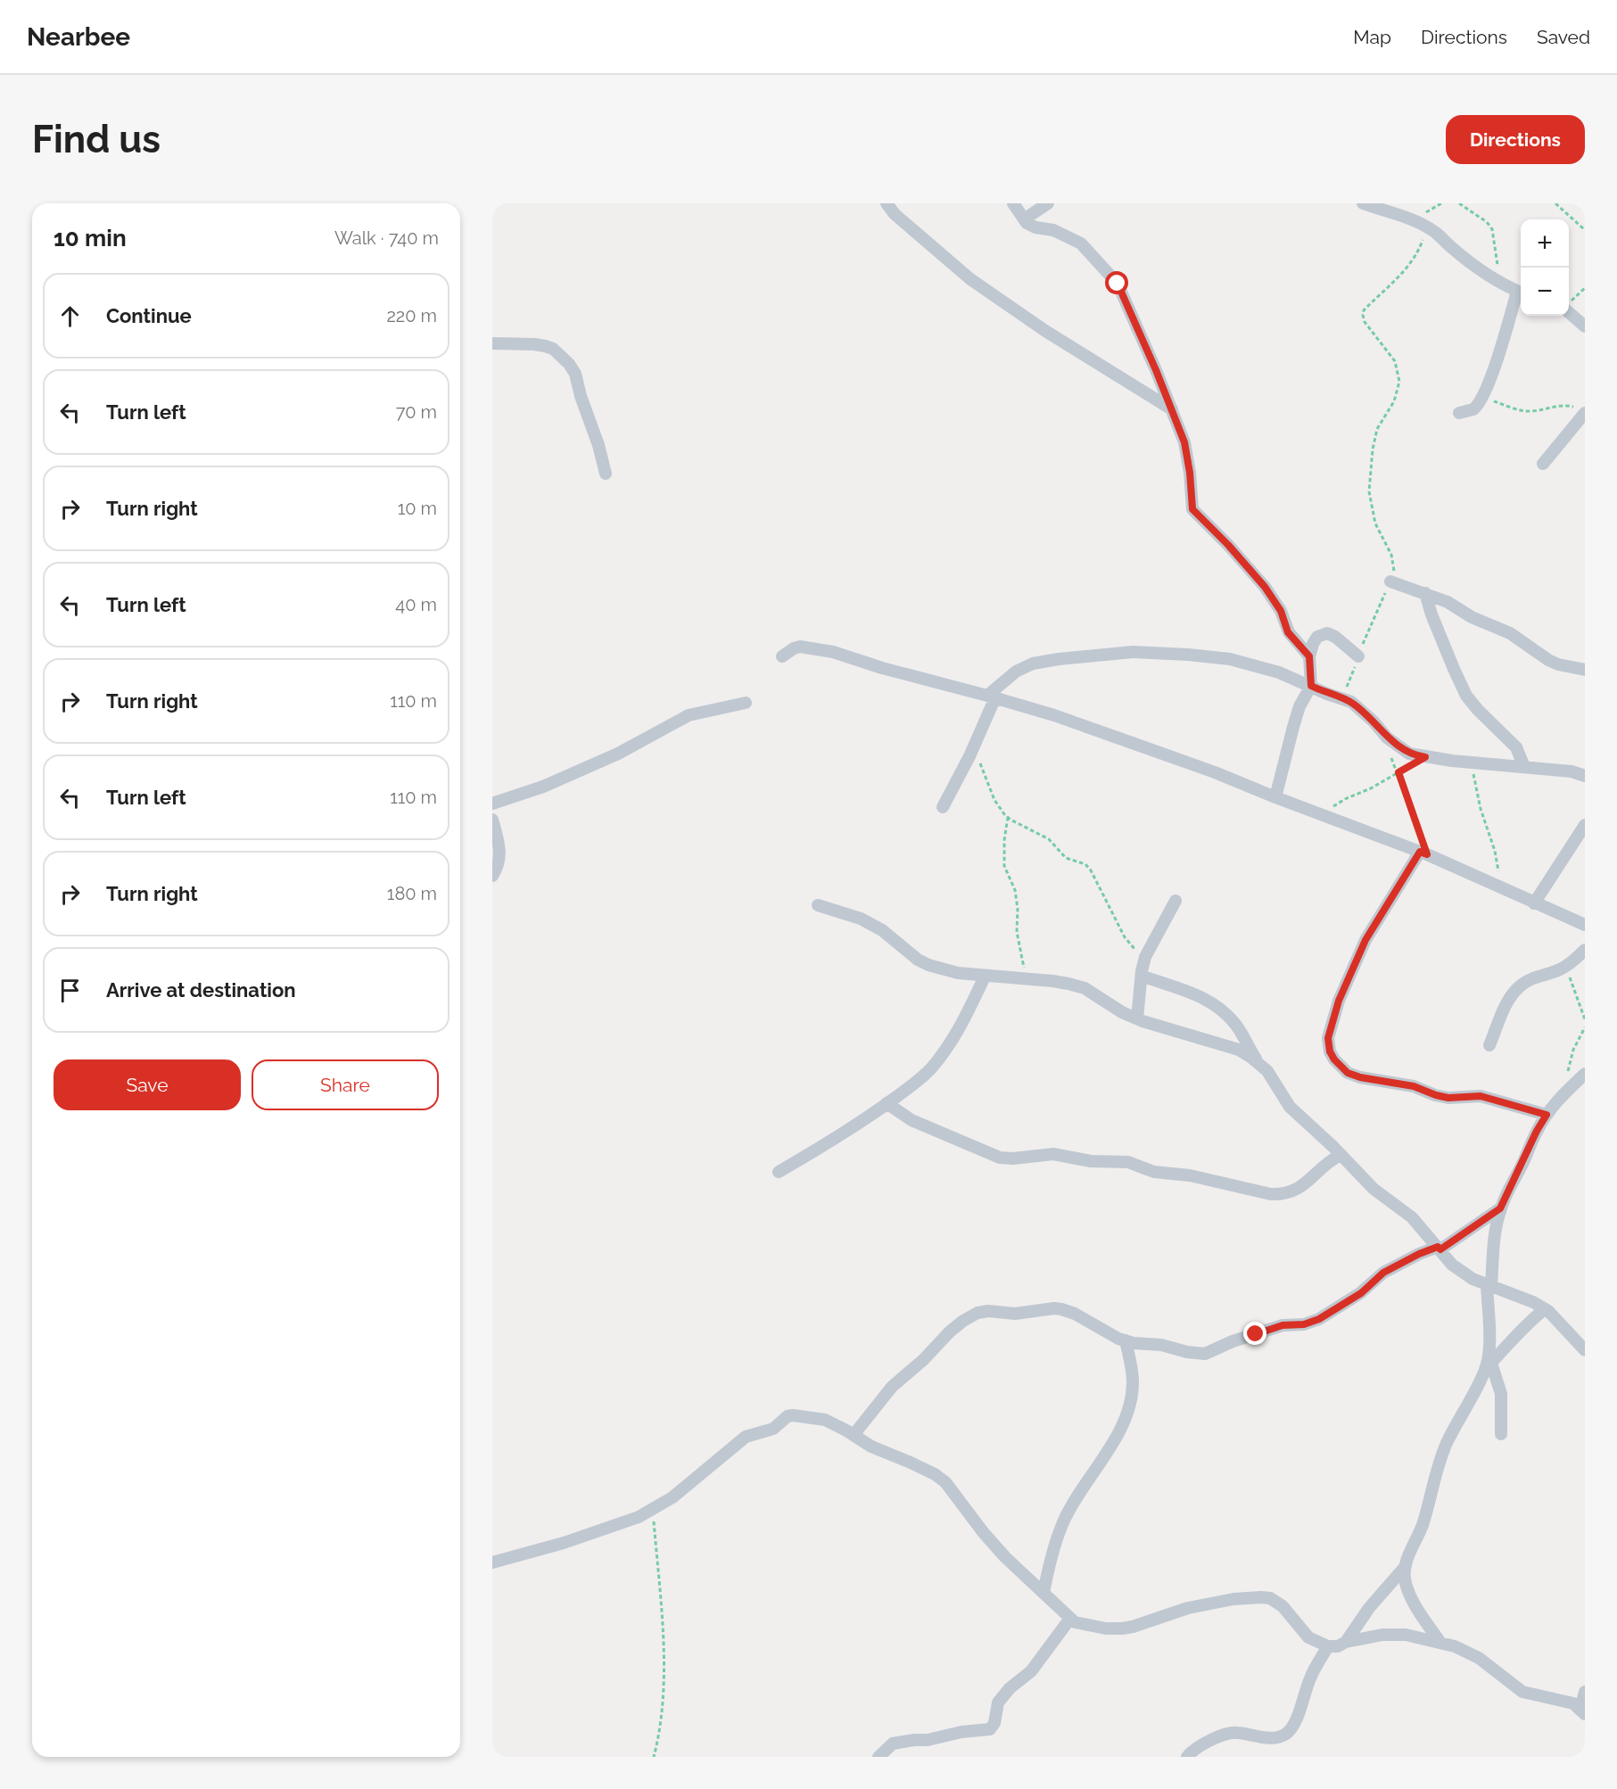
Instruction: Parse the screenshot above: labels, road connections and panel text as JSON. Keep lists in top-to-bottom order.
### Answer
{
  "page": {
    "header": "Nearbee",
    "nav": ["Map", "Directions", "Saved"],
    "buttons": [
      "Directions",
      ["Save", "Share"]
    ],
    "title": "Find us",
    "heading": ["10 min", "Walk · 740 m"],
    "map_buttons": ["+", "−"],
    "list": [
      ["Continue", "220 m"],
      ["Turn left", "70 m"],
      ["Turn right", "10 m"],
      ["Turn left", "40 m"],
      ["Turn right", "110 m"],
      ["Turn left", "110 m"],
      ["Turn right", "180 m"],
      "Arrive at destination"
    ]
  }
}
